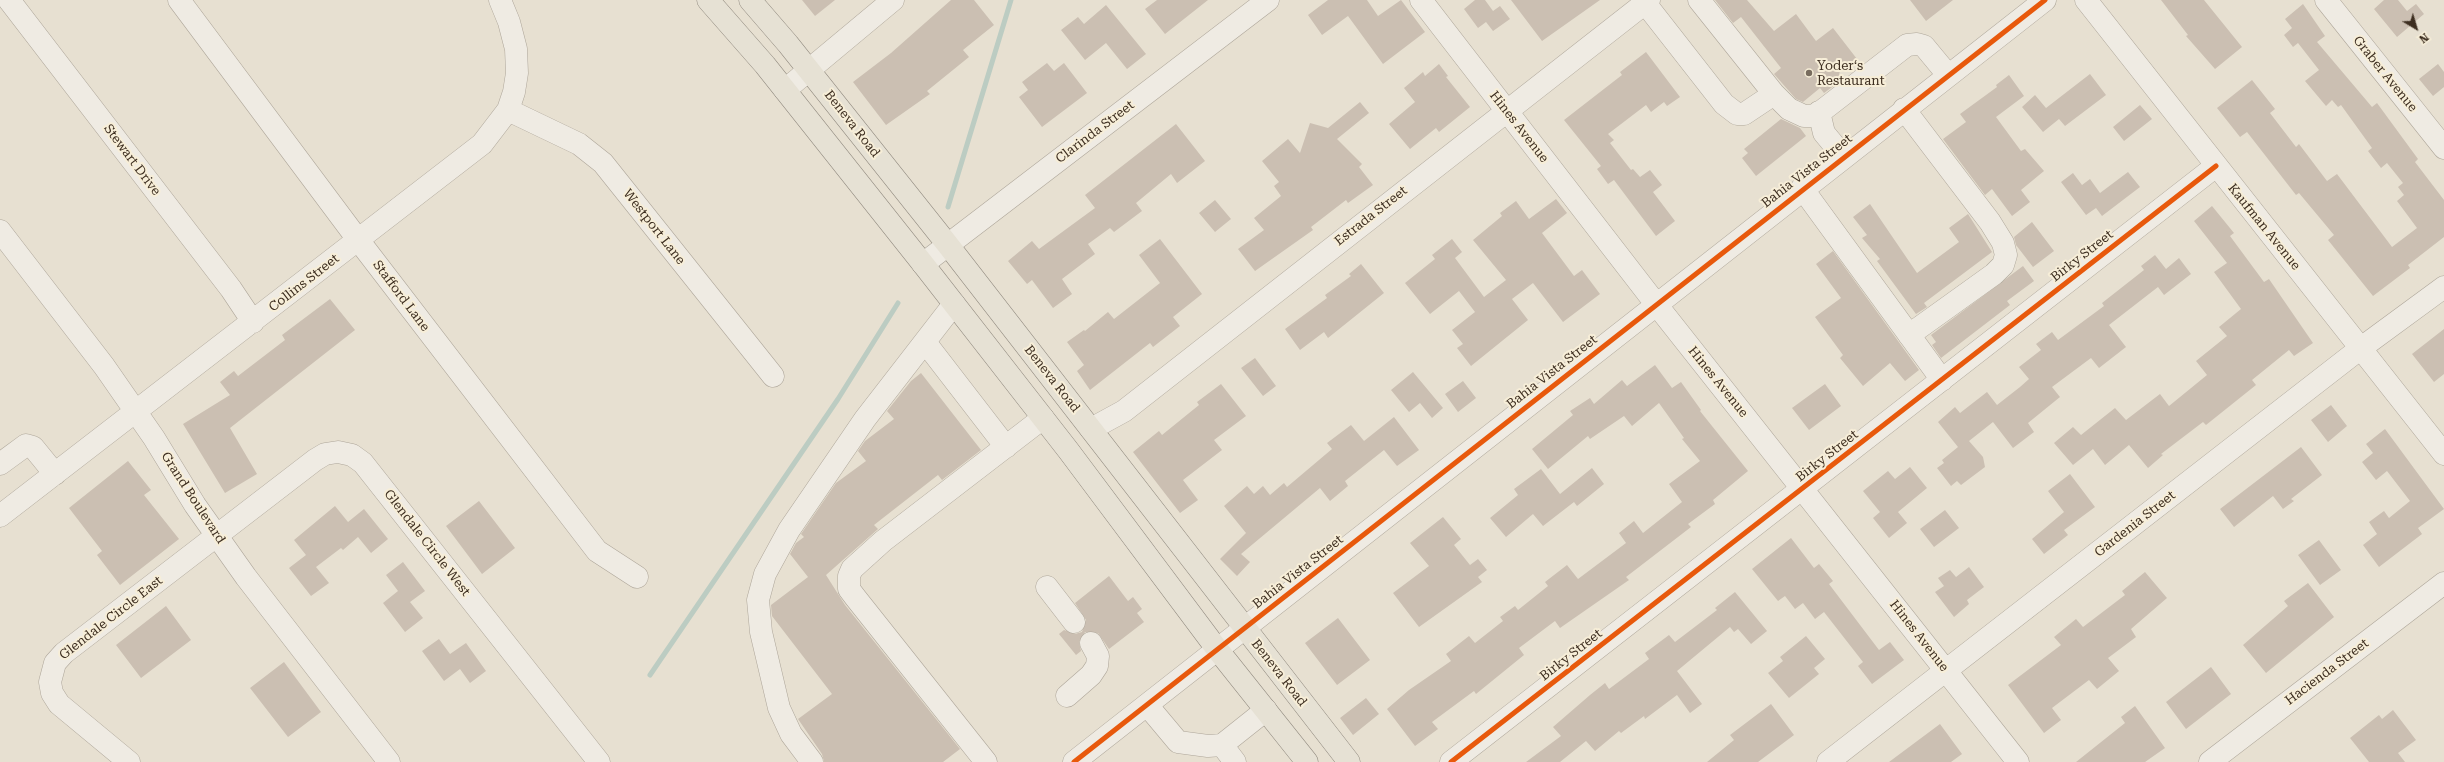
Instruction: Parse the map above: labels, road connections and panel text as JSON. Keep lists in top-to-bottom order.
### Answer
{
  "streets": {
    "main road": ["Beneva Road"],
    "street": [
      "Graber Avenue",
      "Hines Avenue",
      "Clarinda Street",
      "Stewart Drive",
      "Bahia Vista Street",
      "Estrada Street",
      "Westport Lane",
      "Kaufman Avenue",
      "Birky Street",
      "Collins Street",
      "Stafford Lane",
      "Grand Boulevard",
      "Gardenia Street",
      "Glendale Circle West",
      "Glendale Circle East",
      "Hacienda Street"
    ]
  },
  "crossings": [
    ["Beneva Road", "Clarinda Street"],
    ["Beneva Road", "Bahia Vista Street"],
    ["Beneva Road", "Estrada Street"],
    ["Hines Avenue", "Bahia Vista Street"],
    ["Hines Avenue", "Estrada Street"],
    ["Hines Avenue", "Birky Street"],
    ["Hines Avenue", "Gardenia Street"],
    ["Stewart Drive", "Collins Street"],
    ["Westport Lane", "Collins Street"],
    ["Kaufman Avenue", "Birky Street"],
    ["Kaufman Avenue", "Gardenia Street"],
    ["Collins Street", "Stafford Lane"],
    ["Collins Street", "Grand Boulevard"],
    ["Grand Boulevard", "Glendale Circle West"],
    ["Grand Boulevard", "Glendale Circle East"],
    ["Glendale Circle West", "Glendale Circle East"]
  ],
  "places": ["Yoder‘s Restaurant"],
  "north": "bottom right"
}
